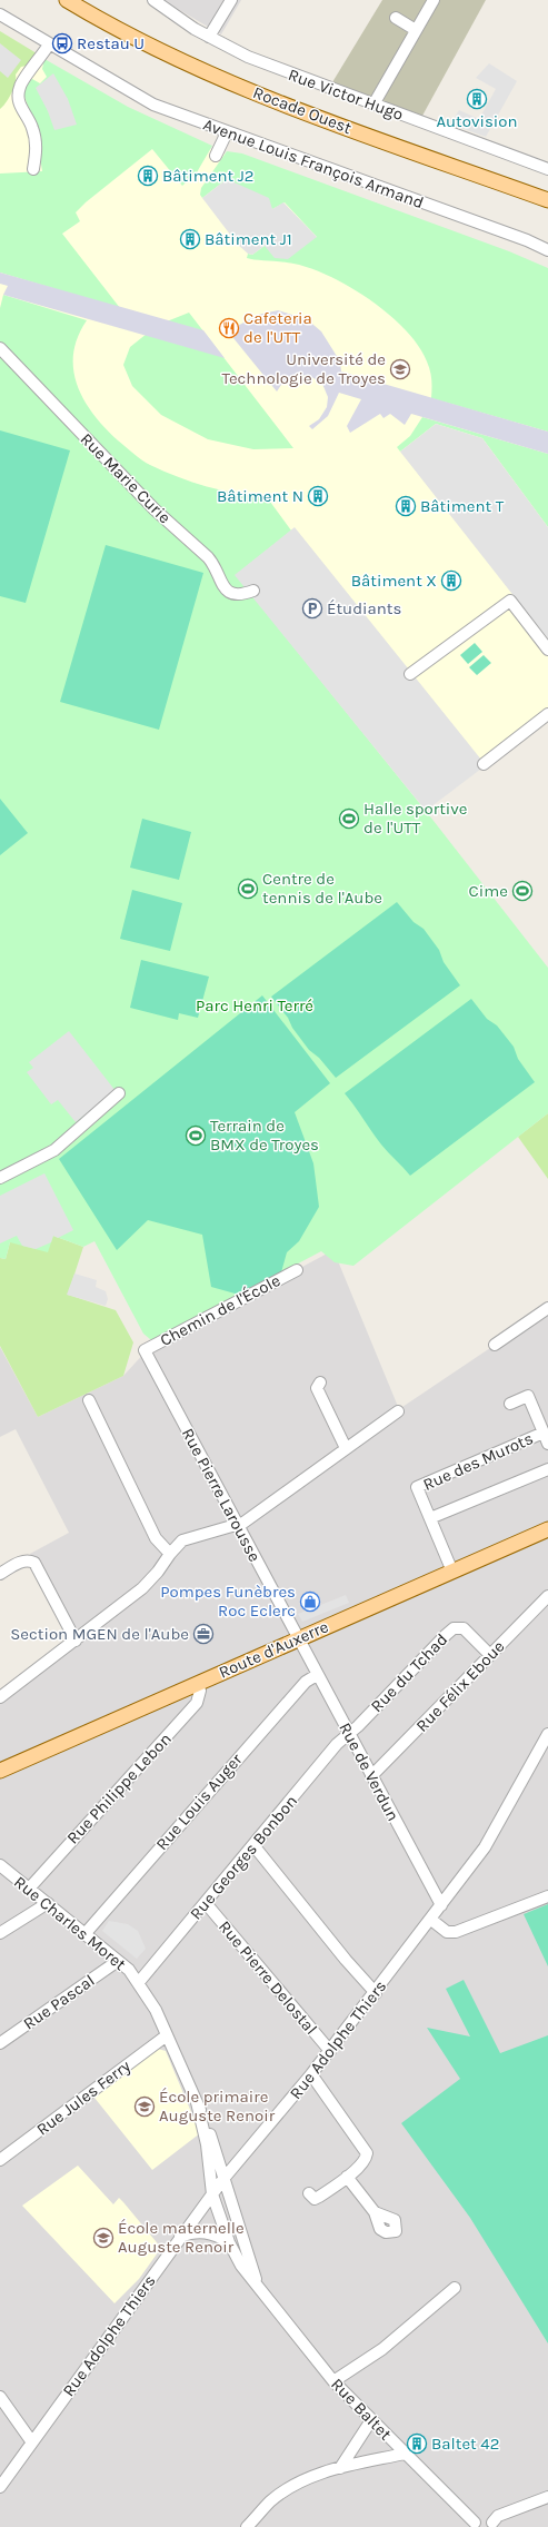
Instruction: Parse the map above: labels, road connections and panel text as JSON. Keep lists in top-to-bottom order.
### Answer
{
  "streets": {
    "main road": ["Rocade Ouest", "Route d'Auxerre"],
    "street": [
      "Rue Victor Hugo",
      "Avenue Louis François Armand",
      "Rue Marie Curie",
      "Chemin de l'École",
      "Rue des Murots",
      "Rue Pierre Larousse",
      "Rue du Tchad",
      "Rue Félix Eboue",
      "Rue de Verdun",
      "Rue Philippe Lebon",
      "Rue Louis Auger",
      "Rue Georges Bonbon",
      "Rue Charles Moret",
      "Rue Pierre Delostal",
      "Rue Pascal",
      "Rue Adolphe Thiers",
      "Rue Jules Ferry",
      "Rue Baltet"
    ]
  },
  "crossings": [
    ["Chemin de l'École", "Rue Pierre Larousse"],
    ["Rue des Murots", "Route d'Auxerre"],
    ["Rue Pierre Larousse", "Route d'Auxerre"],
    ["Rue Pierre Larousse", "Rue de Verdun"],
    ["Route d'Auxerre", "Rue de Verdun"],
    ["Route d'Auxerre", "Rue Philippe Lebon"],
    ["Rue du Tchad", "Rue Félix Eboue"],
    ["Rue du Tchad", "Rue de Verdun"],
    ["Rue du Tchad", "Rue Georges Bonbon"],
    ["Rue Félix Eboue", "Rue de Verdun"],
    ["Rue de Verdun", "Rue Louis Auger"],
    ["Rue de Verdun", "Rue Georges Bonbon"],
    ["Rue de Verdun", "Rue Adolphe Thiers"],
    ["Rue Philippe Lebon", "Rue Charles Moret"],
    ["Rue Louis Auger", "Rue Charles Moret"],
    ["Rue Georges Bonbon", "Rue Charles Moret"],
    ["Rue Georges Bonbon", "Rue Pierre Delostal"],
    ["Rue Charles Moret", "Rue Pascal"],
    ["Rue Charles Moret", "Rue Adolphe Thiers"],
    ["Rue Charles Moret", "Rue Jules Ferry"],
    ["Rue Charles Moret", "Rue Baltet"],
    ["Rue Pierre Delostal", "Rue Adolphe Thiers"],
    ["Rue Adolphe Thiers", "Rue Baltet"]
  ],
  "parks": ["Parc Henri Terré"],
  "places": {
    "bus stop": ["Restau U"],
    "building": [
      "Autovision",
      "Bâtiment J2",
      "Bâtiment J1",
      "Bâtiment N",
      "Bâtiment T",
      "Bâtiment X",
      "Baltet 42"
    ],
    "restaurant": ["Cafeteria de l'UTT"],
    "school or university": ["Université de Technologie de Troyes", "École primaire Auguste Renoir", "École maternelle Auguste Renoir"],
    "parking": ["Étudiants"],
    "sports": [
      "Halle sportive de l'UTT",
      "Centre de tennis de l'Aube",
      "Cime",
      "Terrain de BMX de Troyes"
    ],
    "shop": ["Pompes Funèbres Roc Eclerc"],
    "office": ["Section MGEN de l'Aube"]
  }
}
